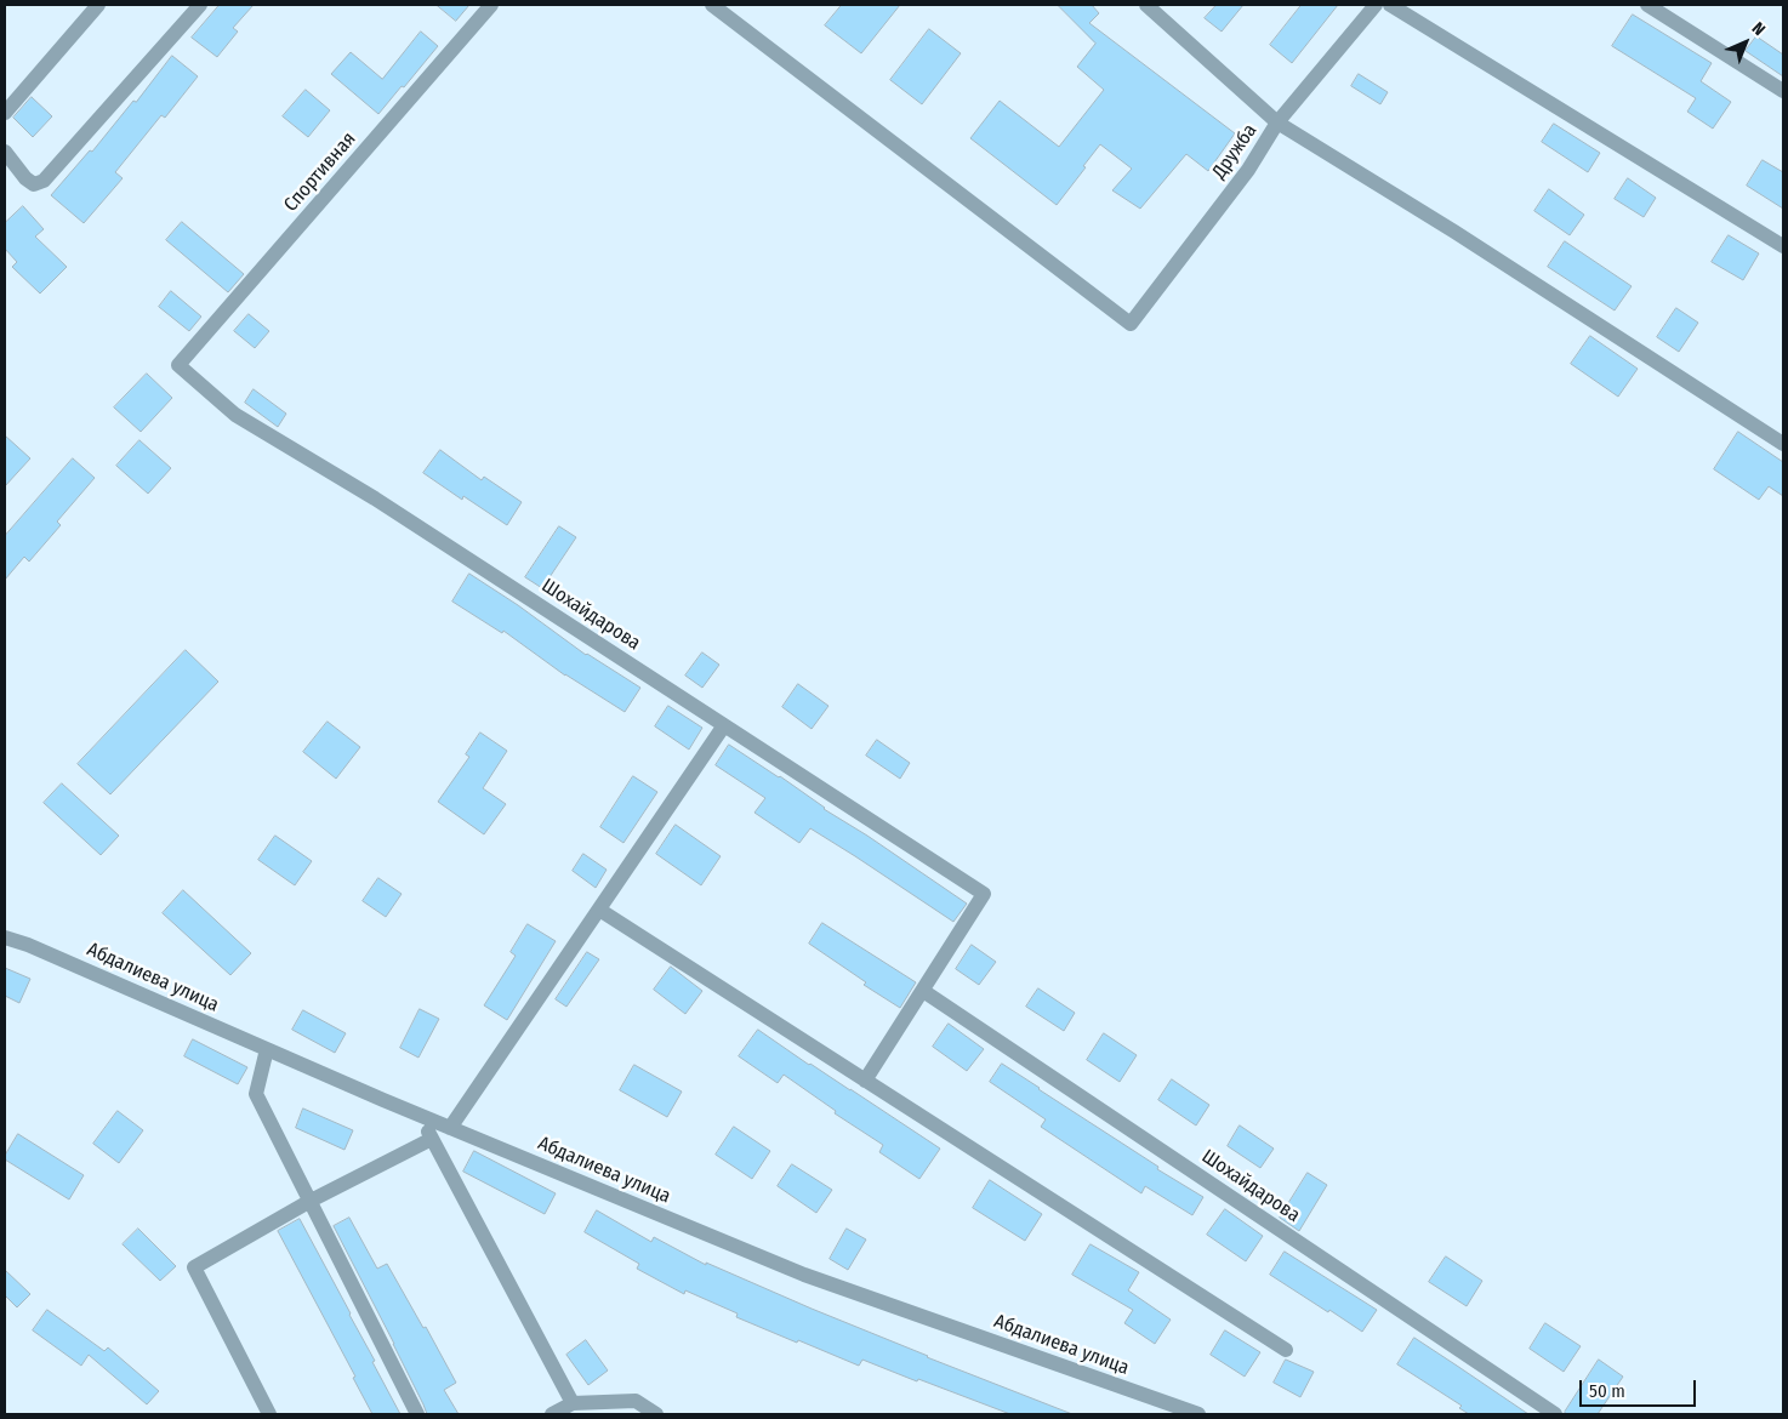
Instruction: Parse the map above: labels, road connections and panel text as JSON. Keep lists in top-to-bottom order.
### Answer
{
  "streets": {
    "street": [
      "Дружба",
      "Спортивная",
      "Шохайдарова",
      "Абдалиева улица"
    ]
  },
  "crossings": [
    ["Спортивная", "Шохайдарова"]
  ],
  "scale_bar": "50 m",
  "north": "top right"
}
